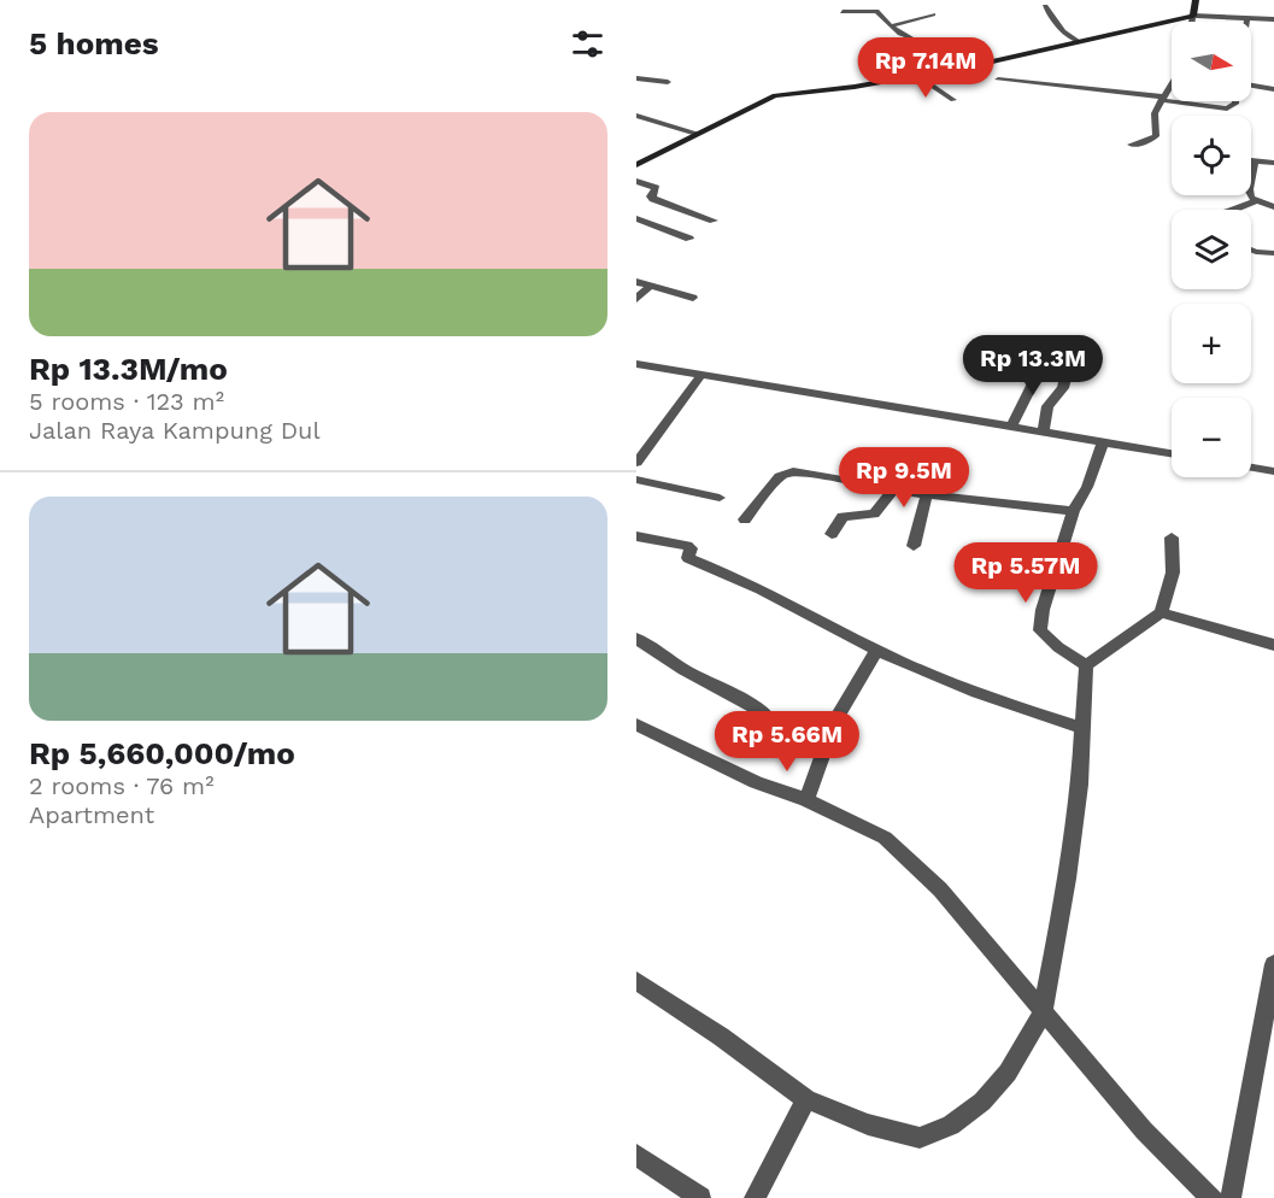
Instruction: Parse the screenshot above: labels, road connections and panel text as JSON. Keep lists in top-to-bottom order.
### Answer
{
  "north": "right",
  "page": {
    "heading": "5 homes",
    "map_buttons": ["+", "−"],
    "price": [
      "Rp 7.14M",
      "Rp 13.3M",
      "Rp 9.5M",
      "Rp 5.57M",
      "Rp 5.66M"
    ],
    "list": [
      {
        "name": "Rp 13.3M/mo",
        "note": "5 rooms · 123 m² · Jalan Raya Kampung Dul"
      },
      {
        "name": "Rp 5,660,000/mo",
        "note": "2 rooms · 76 m² · Apartment"
      }
    ]
  }
}
